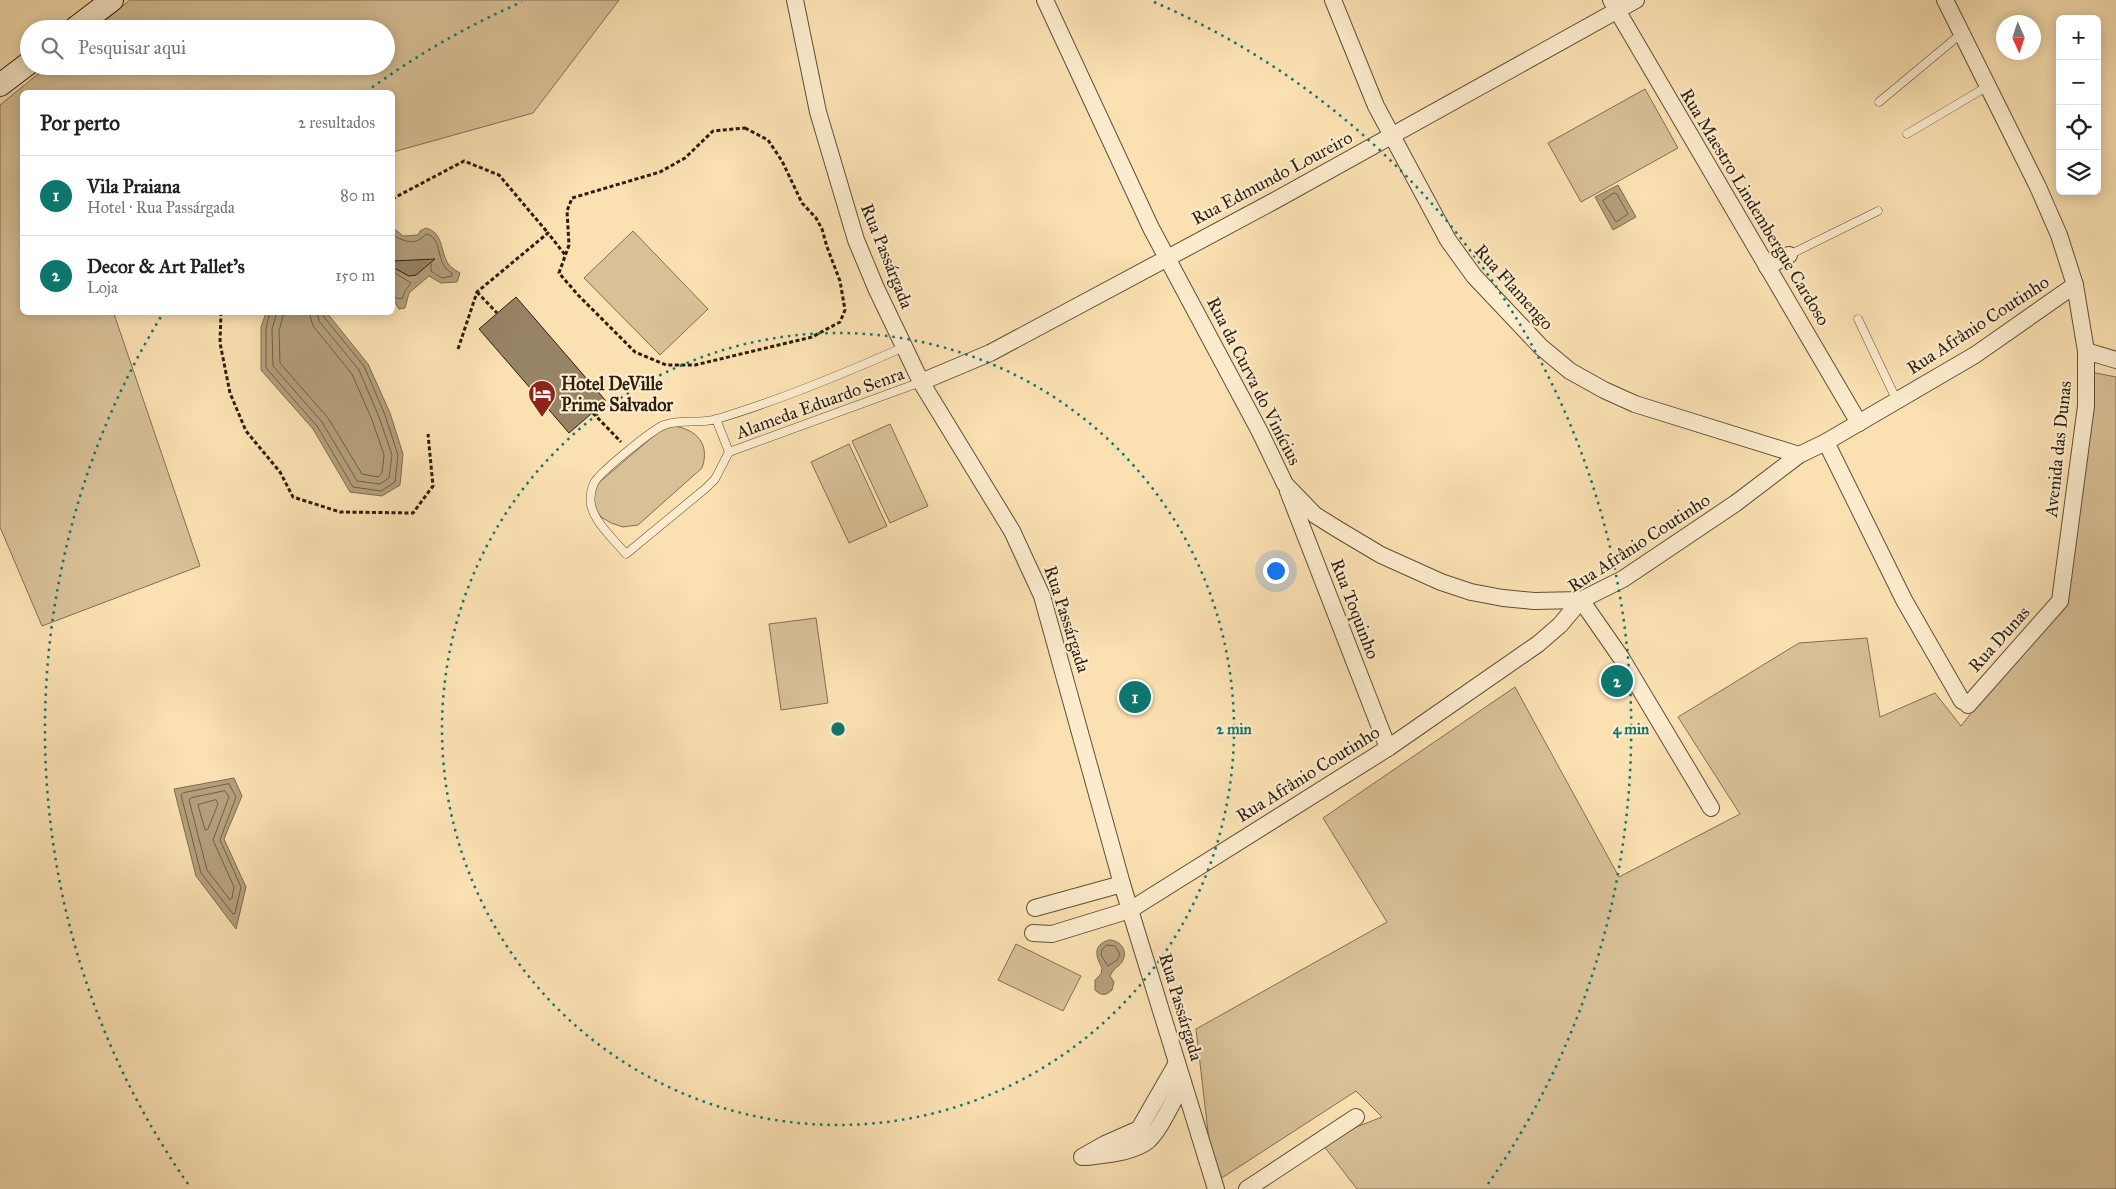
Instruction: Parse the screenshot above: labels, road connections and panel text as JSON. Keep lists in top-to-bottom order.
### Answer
{
  "streets": {
    "street": [
      "Rua Edmundo Loureiro",
      "Rua Maestro Lindembergue Cardoso",
      "Rua Passárgada",
      "Rua Flamengo",
      "Rua Afrânio Coutinho",
      "Rua da Curva do Vinícius",
      "Avenida das Dunas",
      "Rua Toquinho",
      "Rua Dunas"
    ],
    "lane": ["Alameda Eduardo Senra"]
  },
  "crossings": [
    ["Rua Edmundo Loureiro", "Rua Maestro Lindembergue Cardoso"],
    ["Rua Edmundo Loureiro", "Rua Passárgada"],
    ["Rua Edmundo Loureiro", "Rua Flamengo"],
    ["Rua Edmundo Loureiro", "Rua da Curva do Vinícius"],
    ["Rua Edmundo Loureiro", "Alameda Eduardo Senra"],
    ["Rua Maestro Lindembergue Cardoso", "Rua Afrânio Coutinho"],
    ["Rua Passárgada", "Rua Afrânio Coutinho"],
    ["Rua Passárgada", "Alameda Eduardo Senra"],
    ["Rua Flamengo", "Rua Afrânio Coutinho"],
    ["Rua Afrânio Coutinho", "Rua da Curva do Vinícius"],
    ["Rua Afrânio Coutinho", "Avenida das Dunas"],
    ["Rua Afrânio Coutinho", "Rua Toquinho"],
    ["Rua Afrânio Coutinho", "Rua Dunas"],
    ["Rua da Curva do Vinícius", "Rua Toquinho"],
    ["Avenida das Dunas", "Rua Dunas"]
  ],
  "places": {
    "hotel": ["Hotel DeVille Prime Salvador"]
  },
  "north": "bottom",
  "page": {
    "map_buttons": ["+", "−"],
    "search": "Pesquisar aqui",
    "heading": ["Por perto", "2 resultados"],
    "list": [
      {
        "mark": "1",
        "name": "Vila Praiana",
        "note": "Hotel · Rua Passárgada",
        "value": "80 m"
      },
      {
        "mark": "2",
        "name": "Decor & Art Pallet's",
        "note": "Loja",
        "value": "150 m"
      }
    ],
    "pins": ["2", "1"]
  },
  "rings": ["2 min", "4 min"]
}
